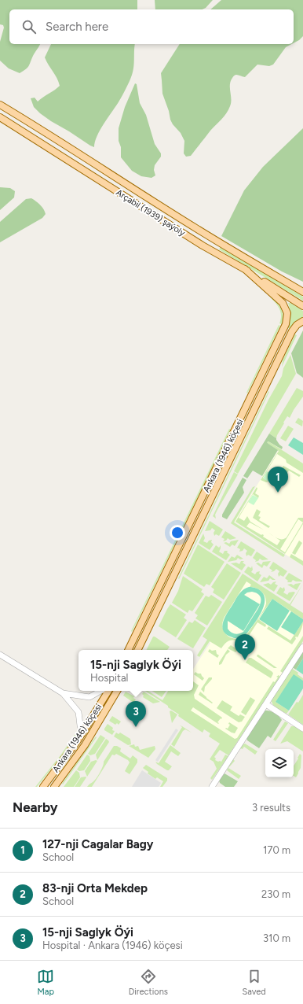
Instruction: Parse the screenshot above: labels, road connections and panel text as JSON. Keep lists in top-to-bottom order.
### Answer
{
  "streets": {
    "main road": ["Arçabil (1939) şaýoly", "Ankara (1946) köçesi"]
  },
  "crossings": [
    ["Arçabil (1939) şaýoly", "Ankara (1946) köçesi"]
  ],
  "page": {
    "search": "Search here",
    "pins": ["1", "2", "3"],
    "popup": ["15-nji Saglyk Öýi", "Hospital"],
    "heading": ["Nearby", "3 results"],
    "list": [
      {
        "mark": "1",
        "name": "127-nji Cagalar Bagy",
        "note": "School",
        "value": "170 m"
      },
      {
        "mark": "2",
        "name": "83-nji Orta Mekdep",
        "note": "School",
        "value": "230 m"
      },
      {
        "mark": "3",
        "name": "15-nji Saglyk Öýi",
        "note": "Hospital · Ankara (1946) köçesi",
        "value": "310 m"
      }
    ],
    "nav": ["Map", "Directions", "Saved"]
  }
}
